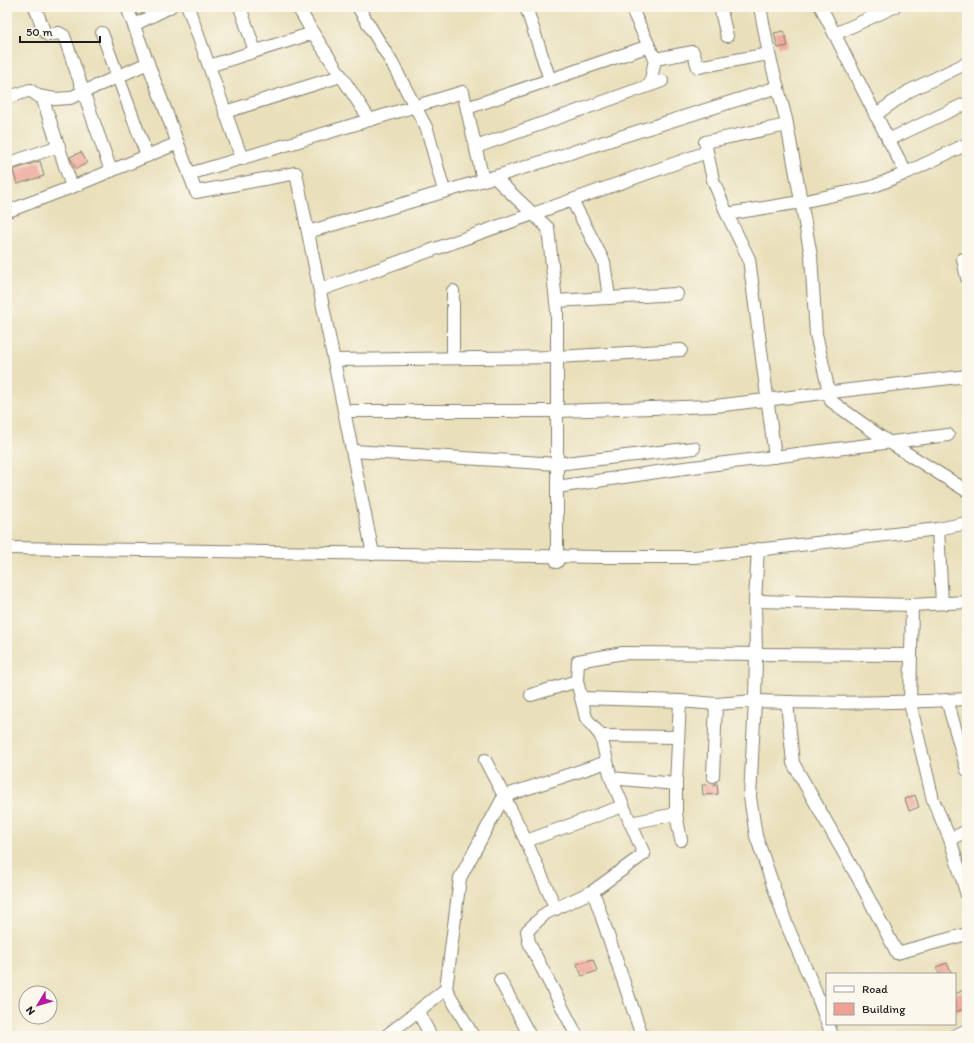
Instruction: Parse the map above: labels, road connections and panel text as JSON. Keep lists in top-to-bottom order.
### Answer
{
  "legend": ["Road", "Building"],
  "scale_bar": "50 m",
  "north": "bottom left"
}
